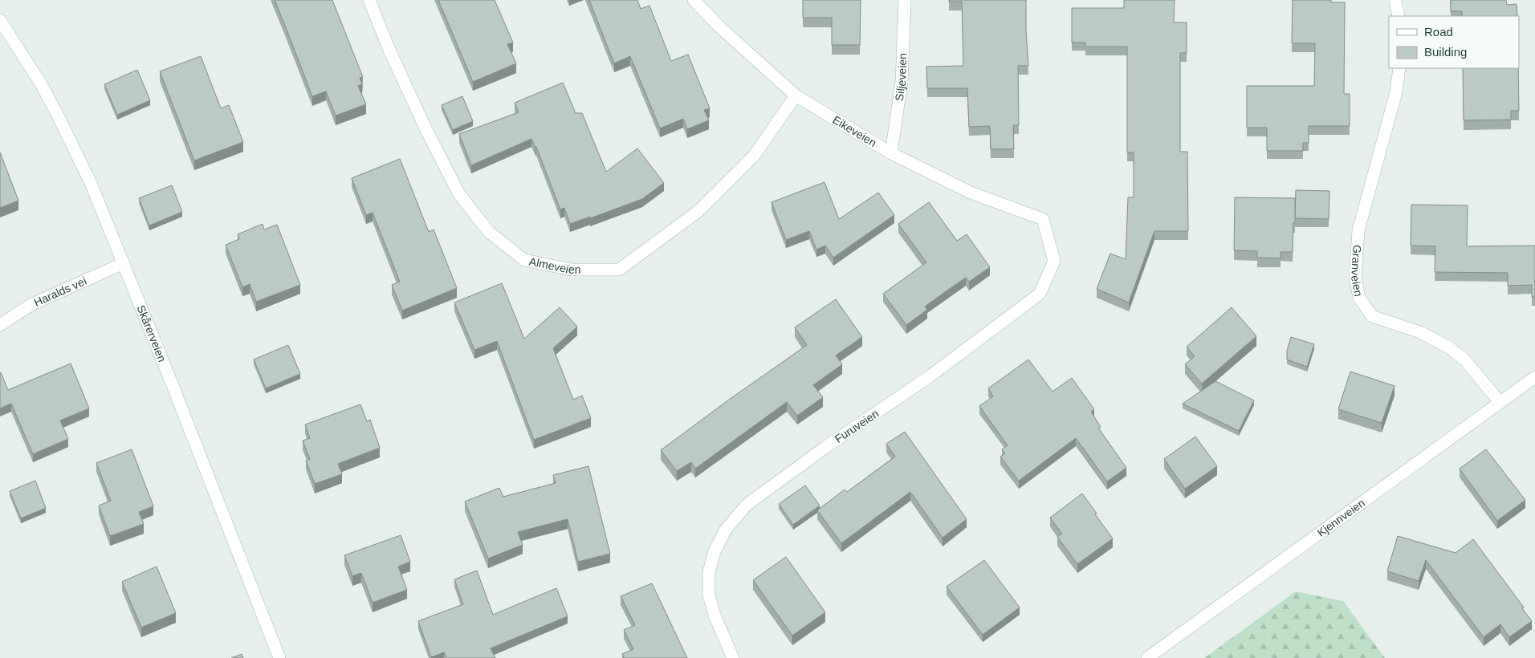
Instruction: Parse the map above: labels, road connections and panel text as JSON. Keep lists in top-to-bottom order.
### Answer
{
  "streets": {
    "street": [
      "Siljeveien",
      "Eikeveien",
      "Almeveien",
      "Granveien",
      "Haralds vei",
      "Skårerveien",
      "Furuveien",
      "Kjennveien"
    ]
  },
  "crossings": [
    ["Siljeveien", "Eikeveien"],
    ["Eikeveien", "Almeveien"],
    ["Eikeveien", "Furuveien"],
    ["Granveien", "Kjennveien"],
    ["Haralds vei", "Skårerveien"]
  ],
  "legend": ["Road", "Building"]
}
